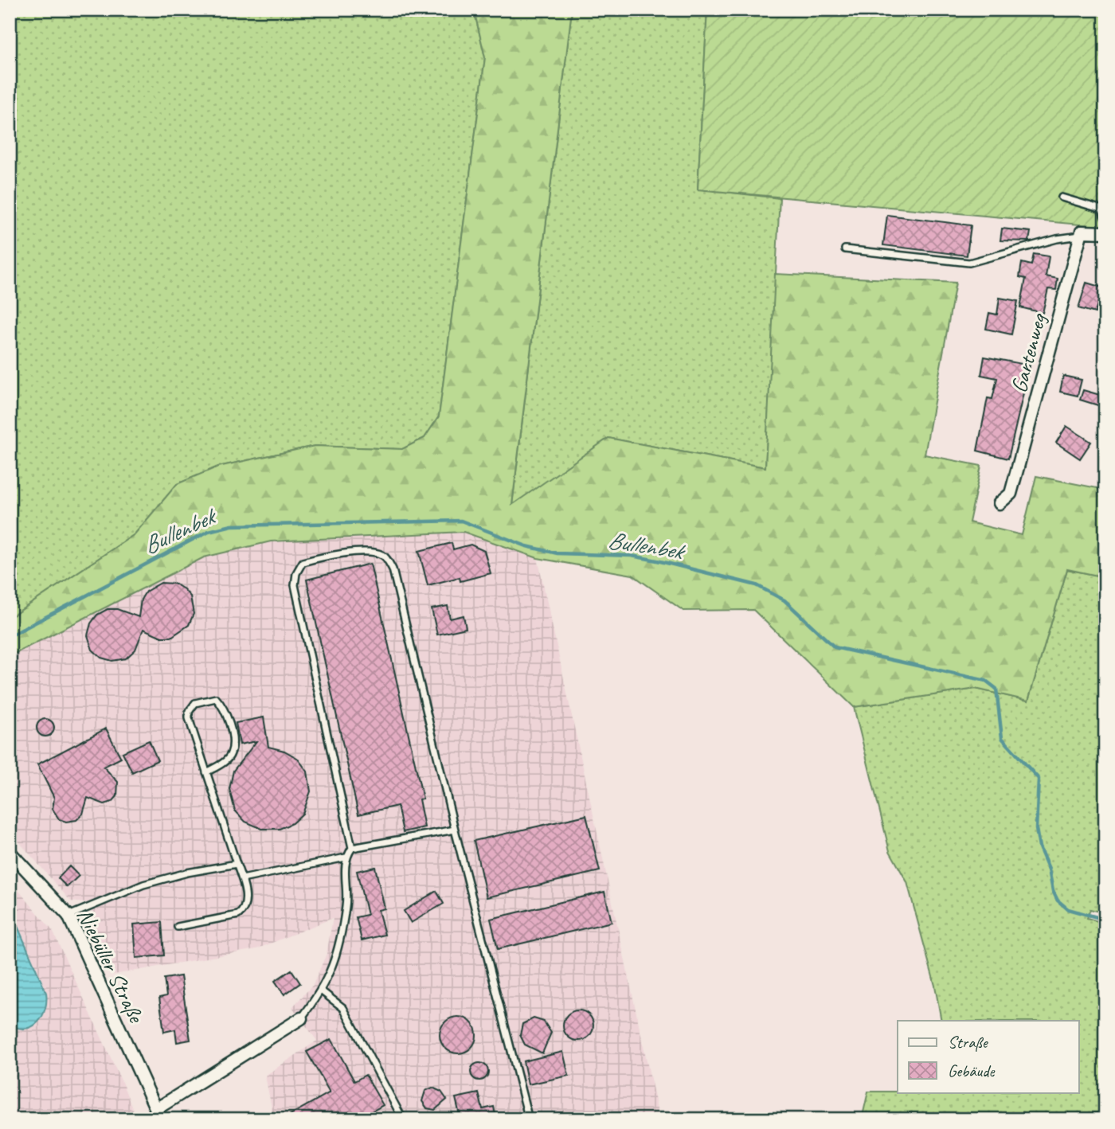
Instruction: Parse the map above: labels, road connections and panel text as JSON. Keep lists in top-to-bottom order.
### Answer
{
  "streets": {
    "street": ["Gartenweg", "Niebüller Straße"]
  },
  "water": ["Bullenbek"],
  "legend": ["Straße", "Gebäude"]
}
